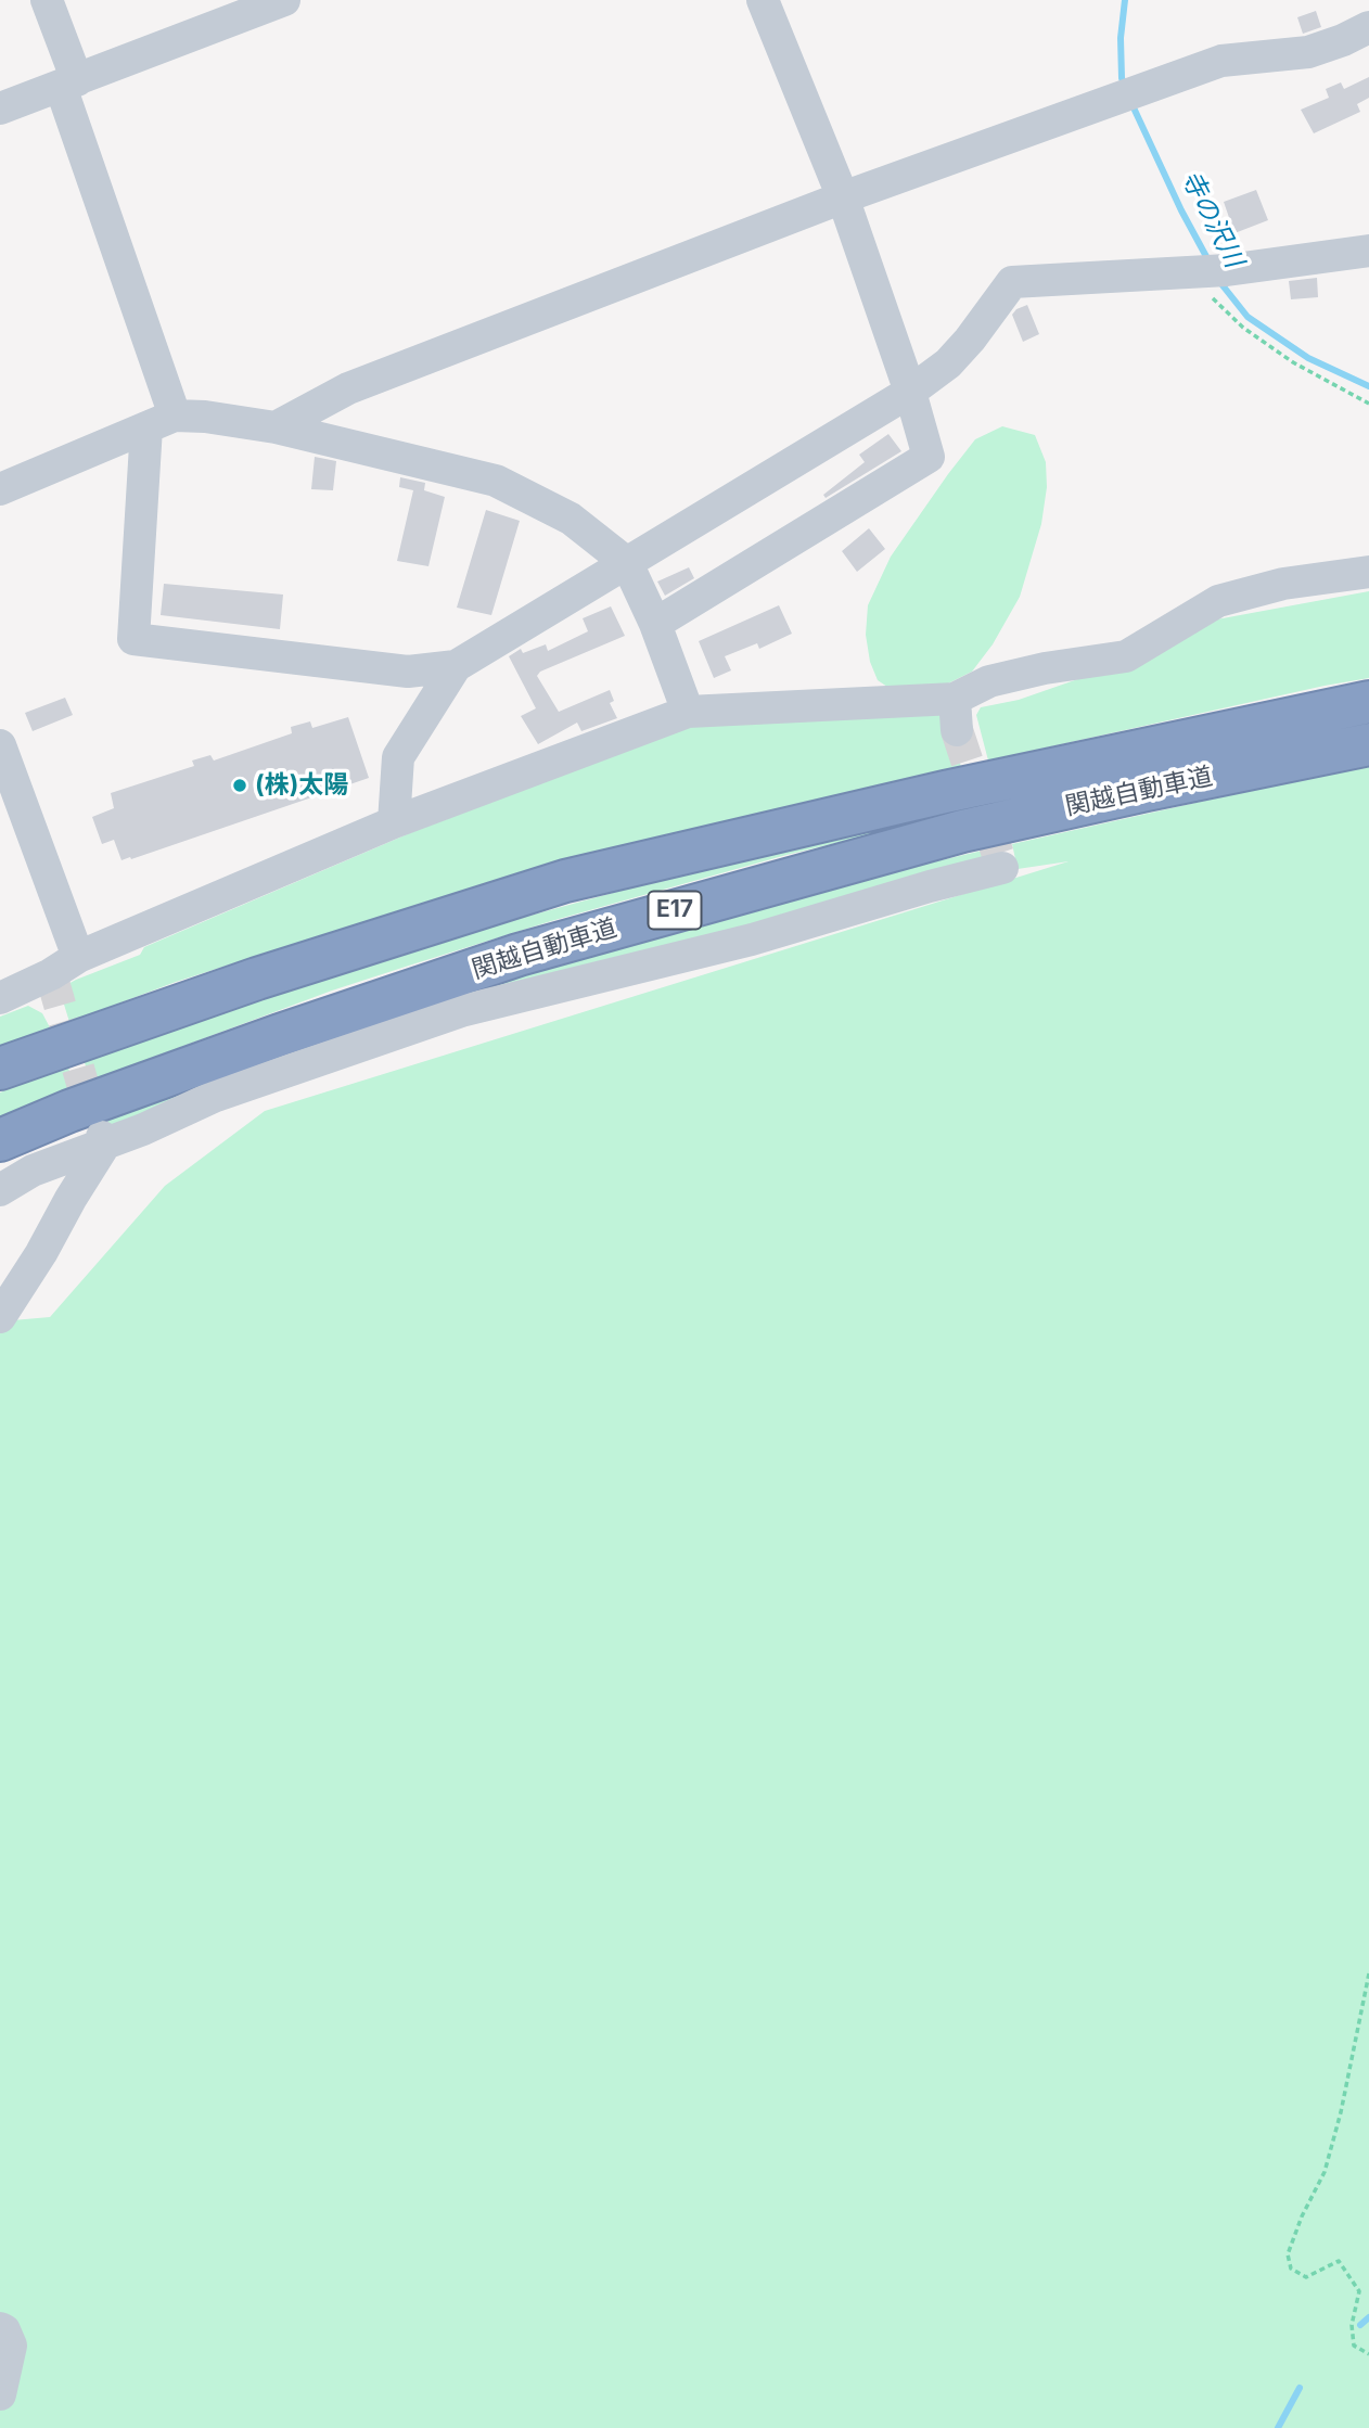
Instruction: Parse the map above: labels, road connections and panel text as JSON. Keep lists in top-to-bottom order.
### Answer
{
  "streets": {
    "highway": ["関越自動車道", "E17"]
  },
  "water": ["寺の沢川"],
  "places": ["(株)太陽"]
}
